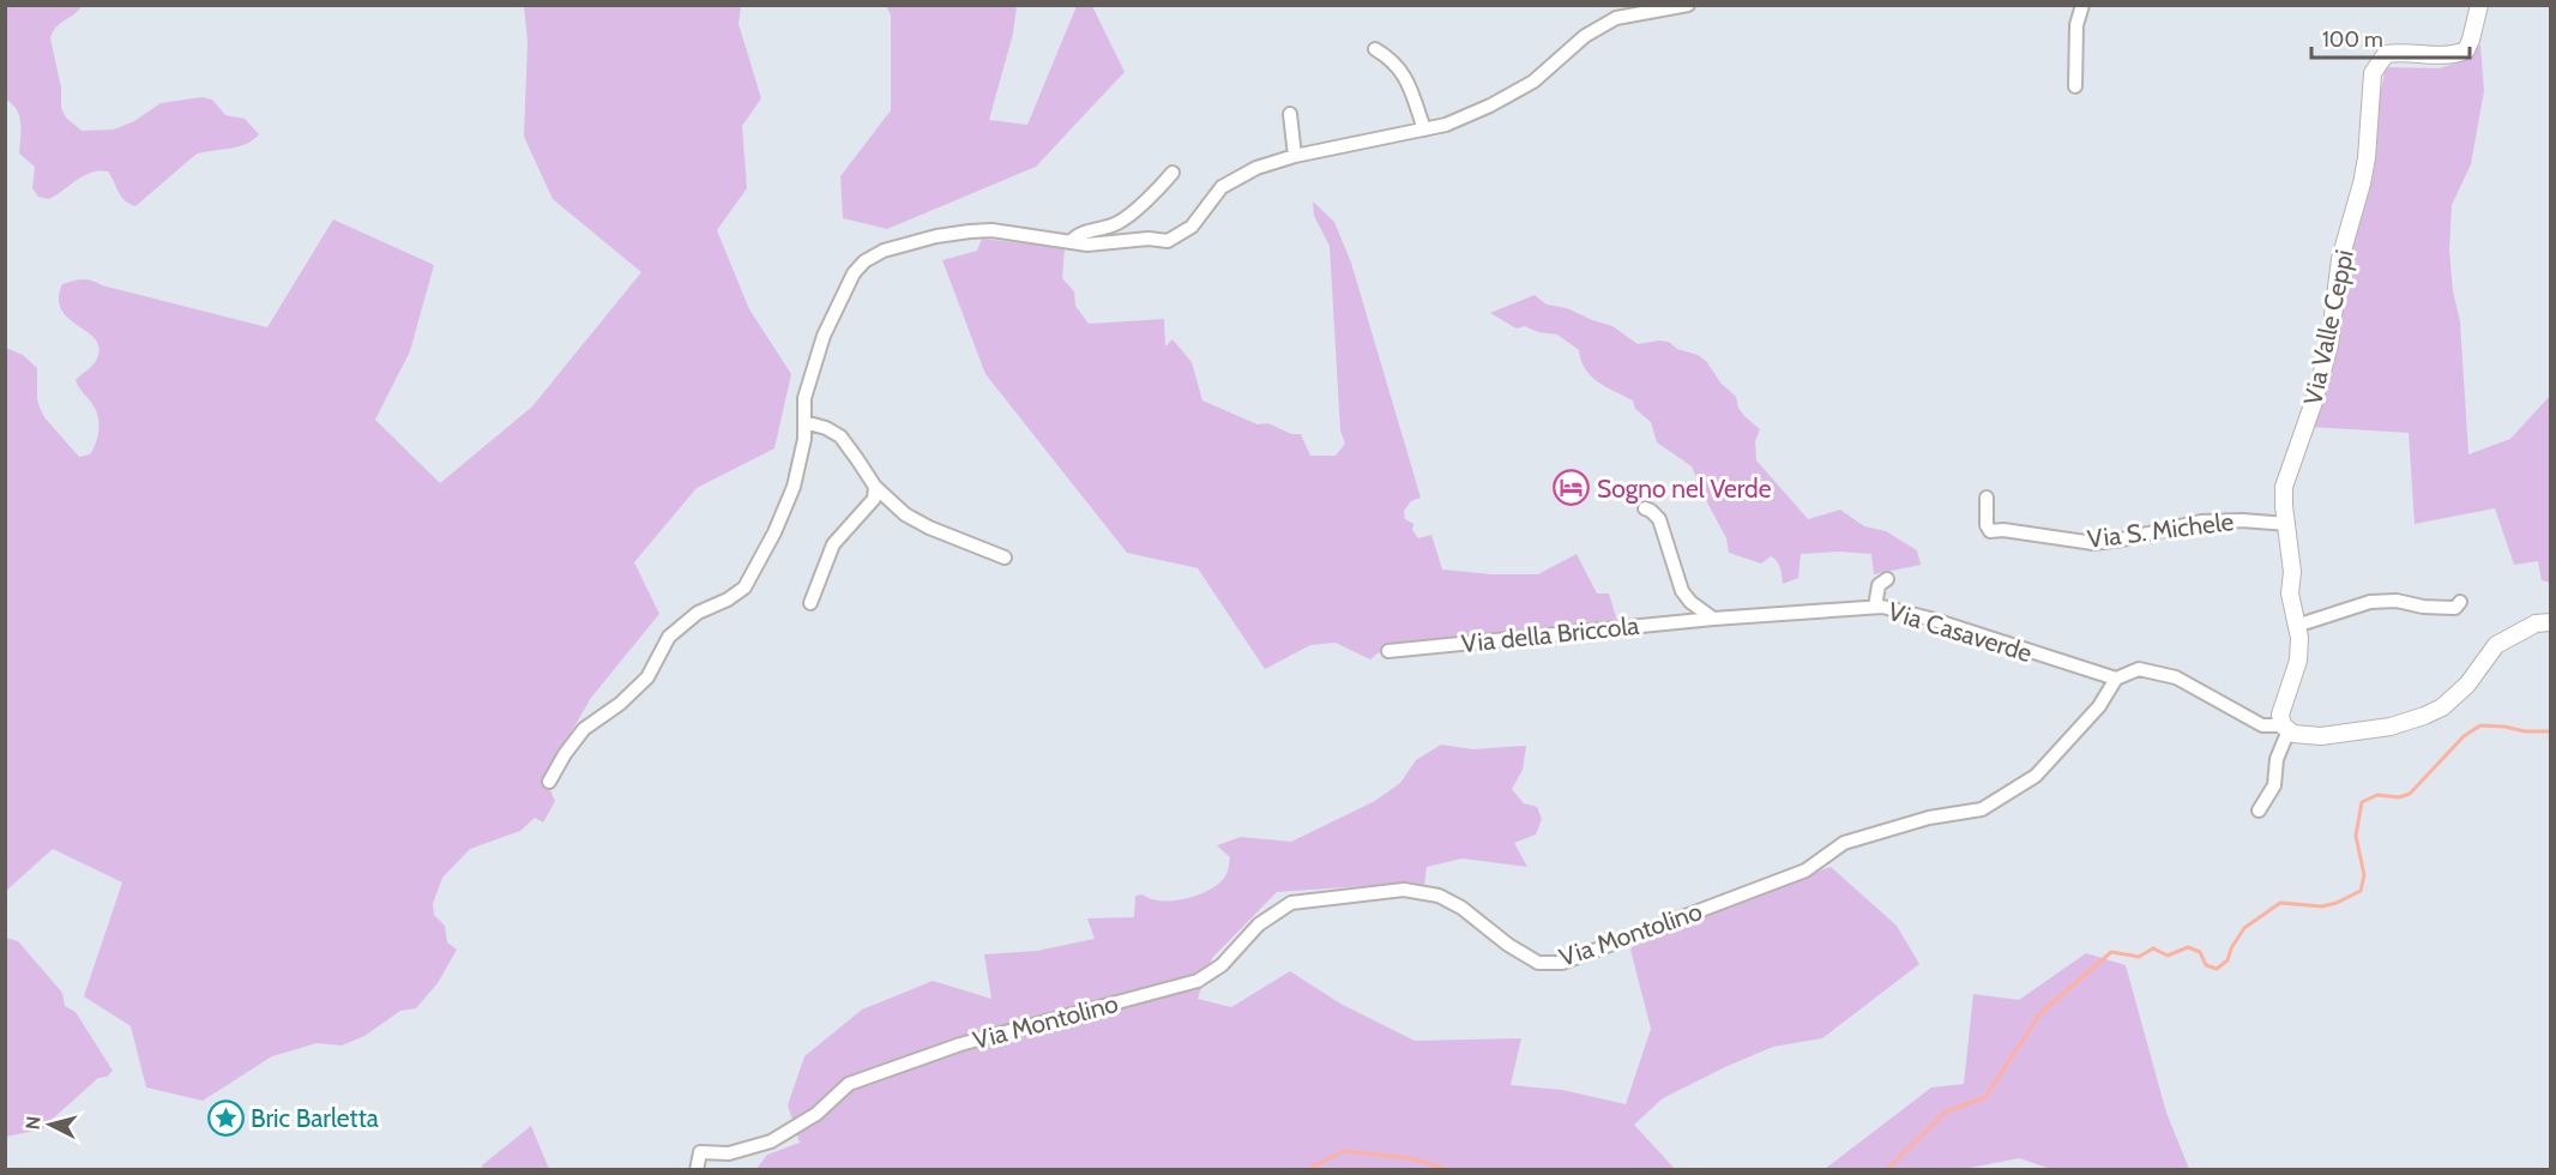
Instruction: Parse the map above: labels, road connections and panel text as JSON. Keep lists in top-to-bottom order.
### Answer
{
  "streets": {
    "street": [
      "Via Valle Ceppi",
      "Via S. Michele",
      "Via Casaverde",
      "Via della Briccola",
      "Via Montolino"
    ]
  },
  "crossings": [
    ["Via Valle Ceppi", "Via S. Michele"],
    ["Via Valle Ceppi", "Via Casaverde"],
    ["Via Casaverde", "Via della Briccola"],
    ["Via Casaverde", "Via Montolino"]
  ],
  "places": {
    "hotel": ["Sogno nel Verde"],
    "place": ["Bric Barletta"]
  },
  "scale_bar": "100 m",
  "north": "left"
}
